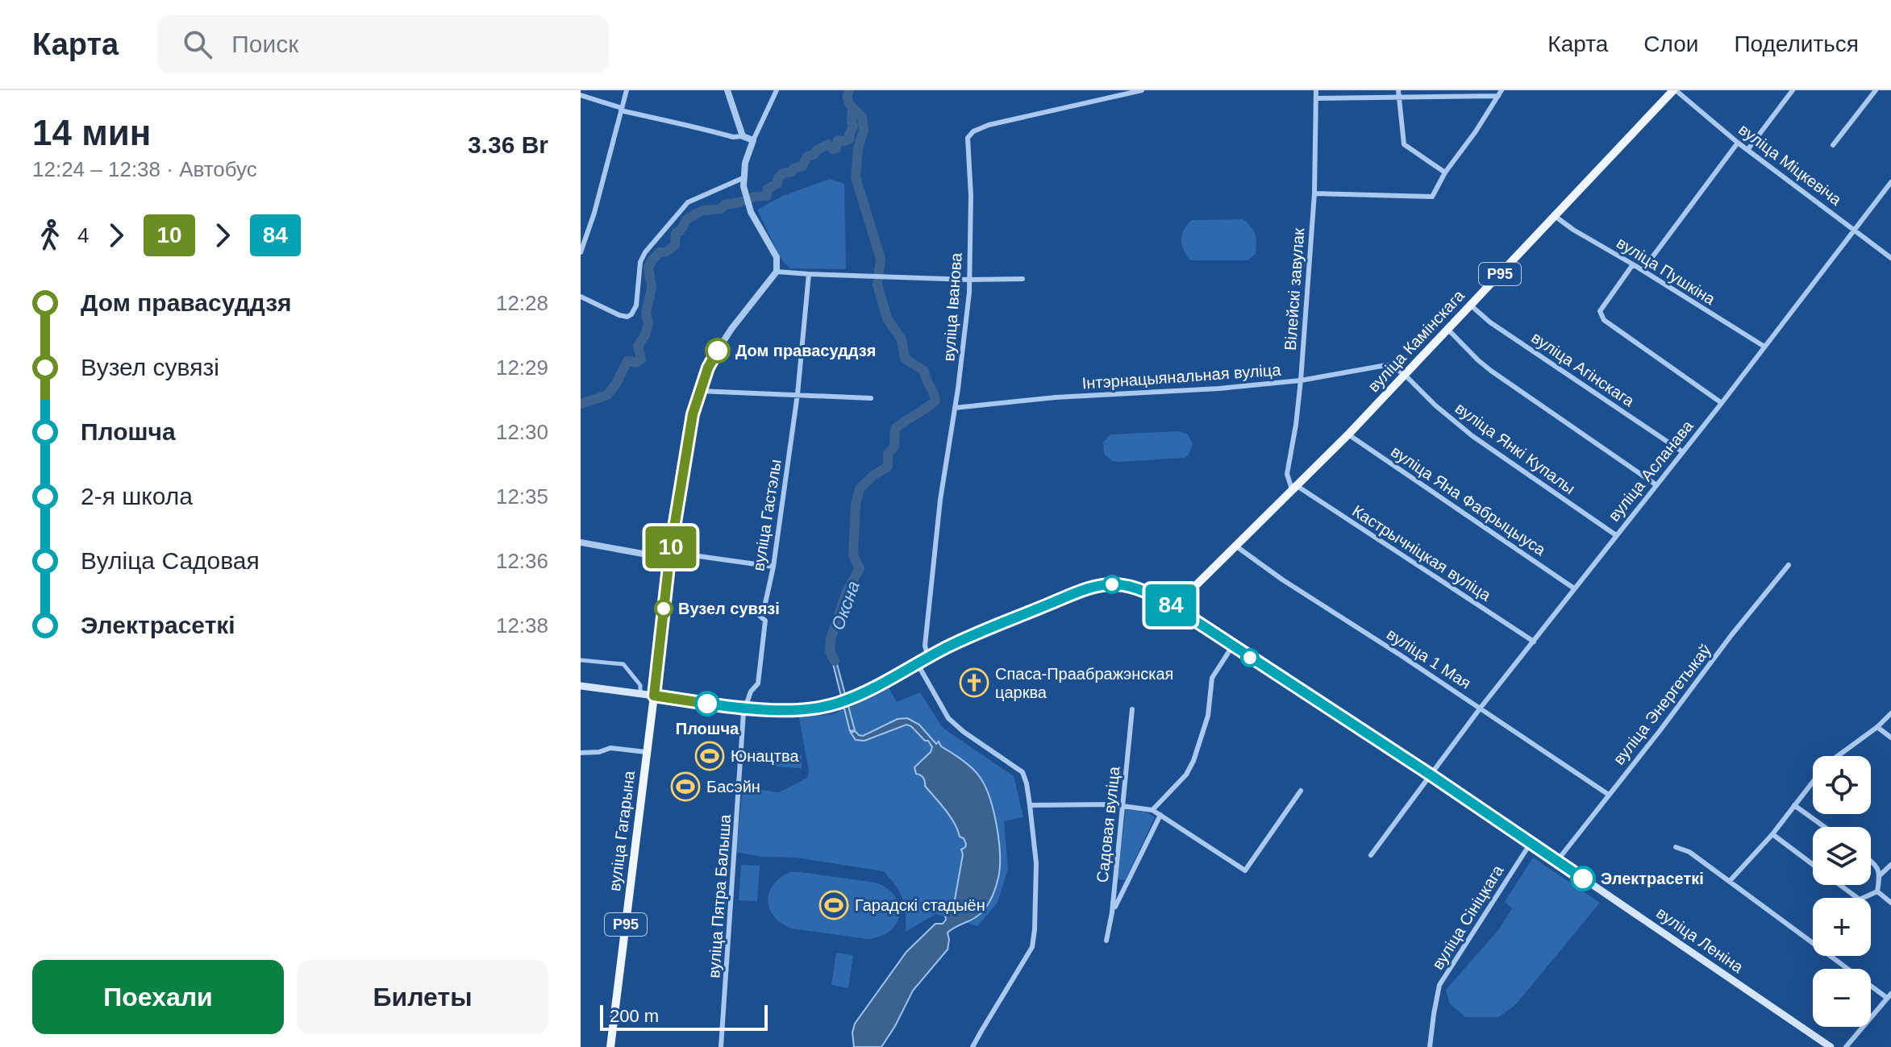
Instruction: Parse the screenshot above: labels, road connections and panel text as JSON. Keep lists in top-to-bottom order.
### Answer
{
  "streets": {
    "main road": [
      "Р95",
      "вуліца Камінскага",
      "вуліца Гагарына",
      "вуліца Леніна"
    ],
    "street": [
      "вуліца Міцкевіча",
      "вуліца Пушкіна",
      "Вілейскі завулак",
      "вуліца Іванова",
      "вуліца Агінскага",
      "Інтэрнацыянальная вуліца",
      "вуліца Янкі Купалы",
      "вуліца Асланава",
      "вуліца Яна Фабрыцыуса",
      "вуліца Гастэлы",
      "Кастрычніцкая вуліца",
      "вуліца 1 Мая",
      "вуліца Энергетыкаў",
      "Садовая вуліца",
      "вуліца Пятра Балыша",
      "вуліца Сініцкага"
    ]
  },
  "crossings": [
    ["вуліца Міцкевіча", "вуліца Камінскага"],
    ["вуліца Міцкевіча", "вуліца Асланава"],
    ["вуліца Пушкіна", "вуліца Камінскага"],
    ["вуліца Пушкіна", "вуліца Асланава"],
    ["Вілейскі завулак", "вуліца Камінскага"],
    ["Вілейскі завулак", "Інтэрнацыянальная вуліца"],
    ["Вілейскі завулак", "Кастрычніцкая вуліца"],
    ["вуліца Іванова", "Інтэрнацыянальная вуліца"],
    ["вуліца Іванова", "вуліца Леніна"],
    ["вуліца Камінскага", "вуліца Агінскага"],
    ["вуліца Камінскага", "Інтэрнацыянальная вуліца"],
    ["вуліца Камінскага", "вуліца Янкі Купалы"],
    ["вуліца Камінскага", "вуліца Яна Фабрыцыуса"],
    ["вуліца Камінскага", "Кастрычніцкая вуліца"],
    ["вуліца Камінскага", "вуліца 1 Мая"],
    ["вуліца Камінскага", "вуліца Леніна"],
    ["вуліца Агінскага", "вуліца Асланава"],
    ["Інтэрнацыянальная вуліца", "вуліца Янкі Купалы"],
    ["вуліца Янкі Купалы", "вуліца Асланава"],
    ["вуліца Асланава", "вуліца Яна Фабрыцыуса"],
    ["вуліца Асланава", "Кастрычніцкая вуліца"],
    ["вуліца Асланава", "вуліца 1 Мая"],
    ["вуліца Асланава", "вуліца Леніна"],
    ["вуліца Гастэлы", "вуліца Пятра Балыша"],
    ["вуліца Гастэлы", "вуліца Леніна"],
    ["вуліца 1 Мая", "вуліца Энергетыкаў"],
    ["вуліца Энергетыкаў", "вуліца Леніна"],
    ["вуліца Гагарына", "вуліца Леніна"],
    ["вуліца Пятра Балыша", "вуліца Леніна"],
    ["вуліца Сініцкага", "вуліца Леніна"]
  ],
  "water": ["Оксна"],
  "places": {
    "other": [
      "Дом правасуддзя",
      "Вузел сувязі",
      "Плошча",
      "Электрасеткі"
    ],
    "church": ["Спаса-Праабражэнская царква"],
    "sports": ["Юнацтва", "Басэйн", "Гарадскі стадыён"]
  },
  "lines": ["bus line 10", "bus line 84"],
  "scale_bar": "200 m",
  "page": {
    "header": "Карта",
    "search": "Поиск",
    "nav": ["Карта", "Слои", "Поделиться"],
    "heading": ["14 мин", "12:24 – 12:38 · Автобус", "3.36 Br"],
    "on_map": ["10", "84"],
    "legs": ["4", "10", "84"],
    "list": [
      {
        "name": "Дом правасуддзя",
        "value": "12:28"
      },
      {
        "name": "Вузел сувязі",
        "value": "12:29"
      },
      {
        "name": "Плошча",
        "value": "12:30"
      },
      {
        "name": "2-я школа",
        "value": "12:35"
      },
      {
        "name": "Вуліца Садовая",
        "value": "12:36"
      },
      {
        "name": "Электрасеткі",
        "value": "12:38"
      }
    ],
    "map_buttons": ["+", "−"],
    "buttons": ["Поехали", "Билеты"],
    "scale": "200 m"
  }
}
